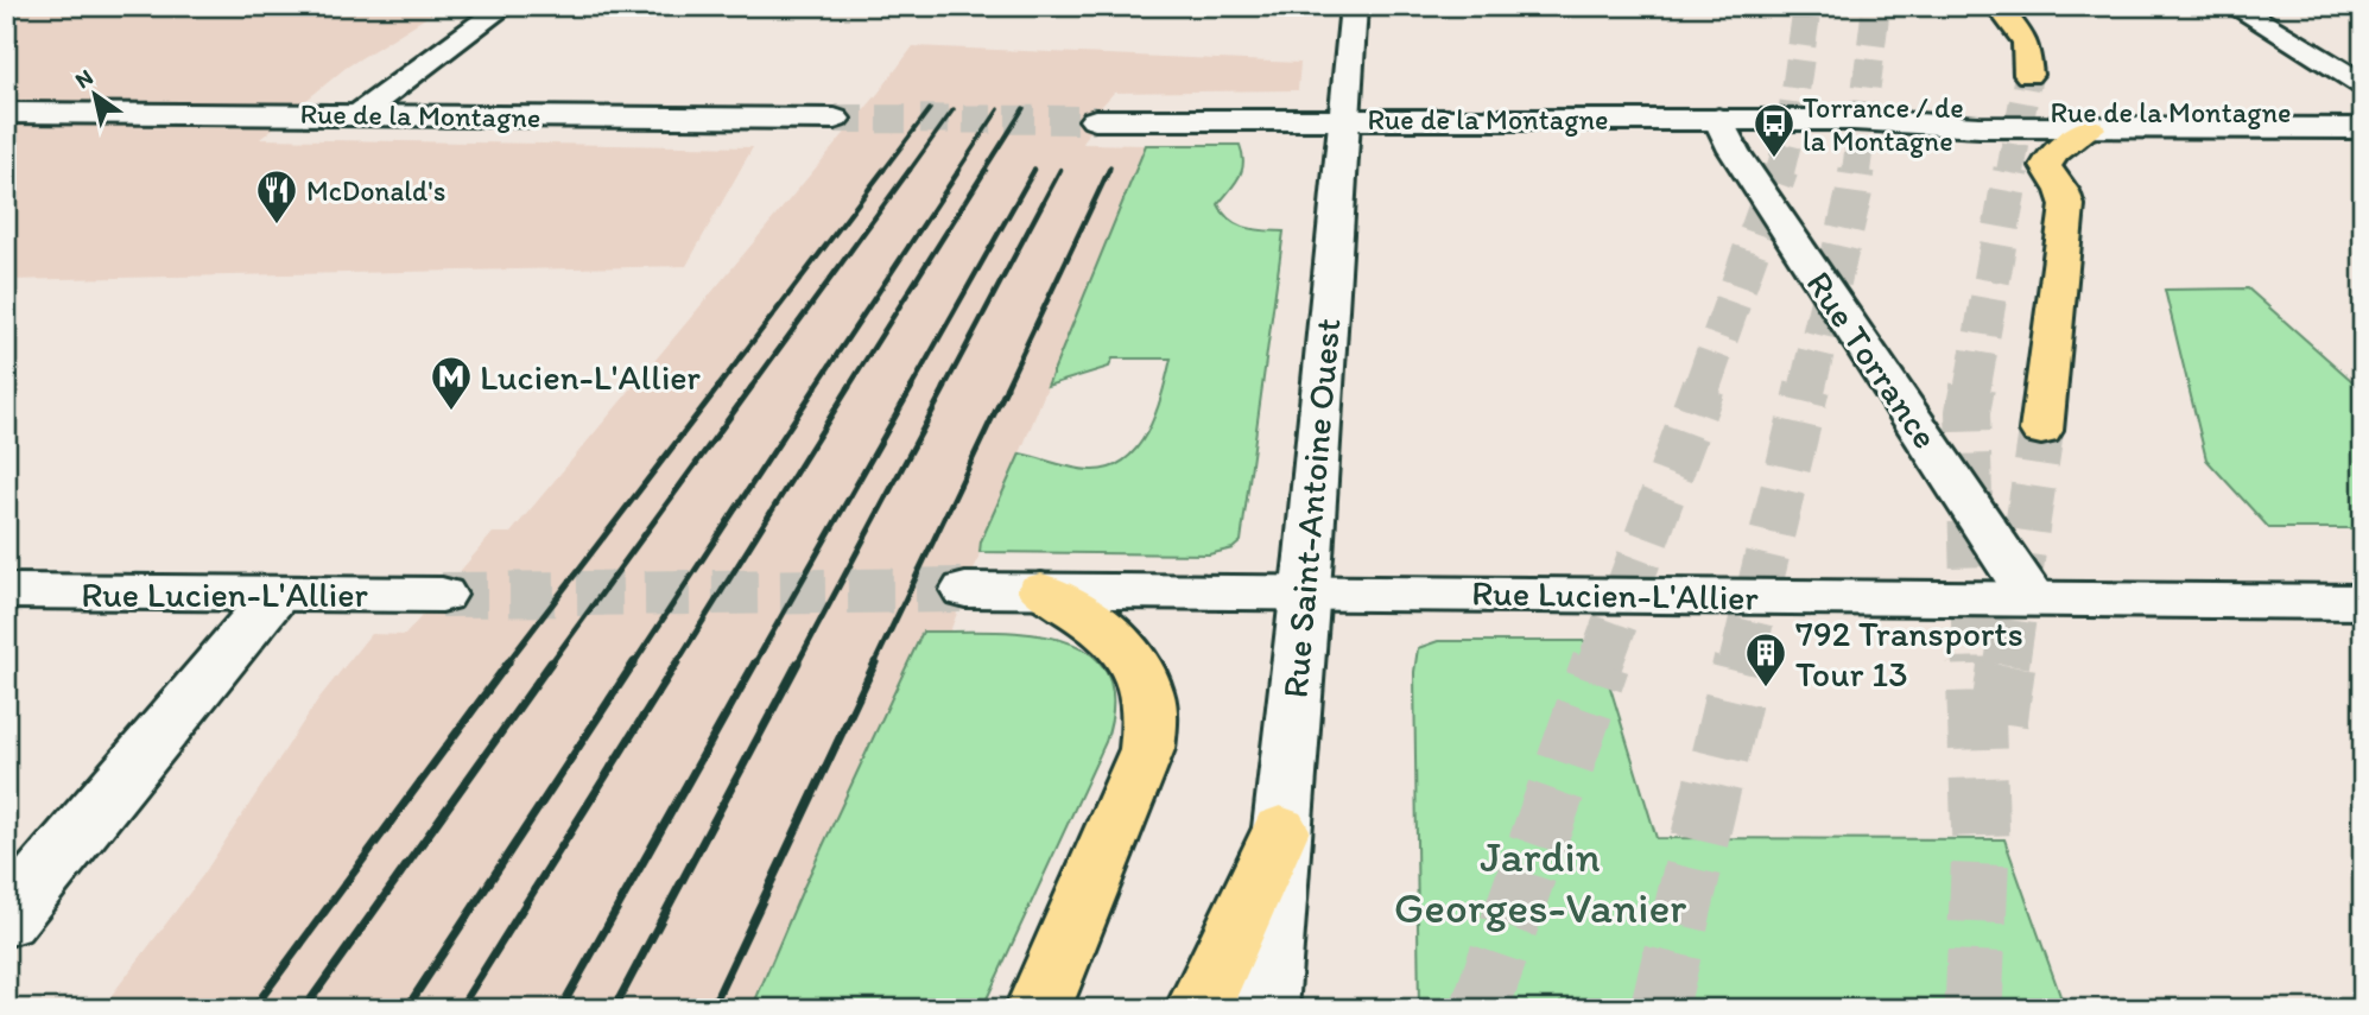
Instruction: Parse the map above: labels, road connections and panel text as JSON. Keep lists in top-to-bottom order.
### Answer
{
  "streets": {
    "street": [
      "Rue de la Montagne",
      "Rue Torrance",
      "Rue Saint-Antoine Ouest",
      "Rue Lucien-L'Allier"
    ]
  },
  "crossings": [
    ["Rue de la Montagne", "Rue Torrance"],
    ["Rue de la Montagne", "Rue Saint-Antoine Ouest"],
    ["Rue Torrance", "Rue Lucien-L'Allier"],
    ["Rue Saint-Antoine Ouest", "Rue Lucien-L'Allier"]
  ],
  "parks": ["Jardin Georges-Vanier"],
  "places": {
    "bus stop": ["Torrance / de la Montagne"],
    "restaurant": ["McDonald's"],
    "metro station": ["Lucien-L'Allier"],
    "building": ["792 Transports Tour 13"]
  },
  "north": "top left"
}
